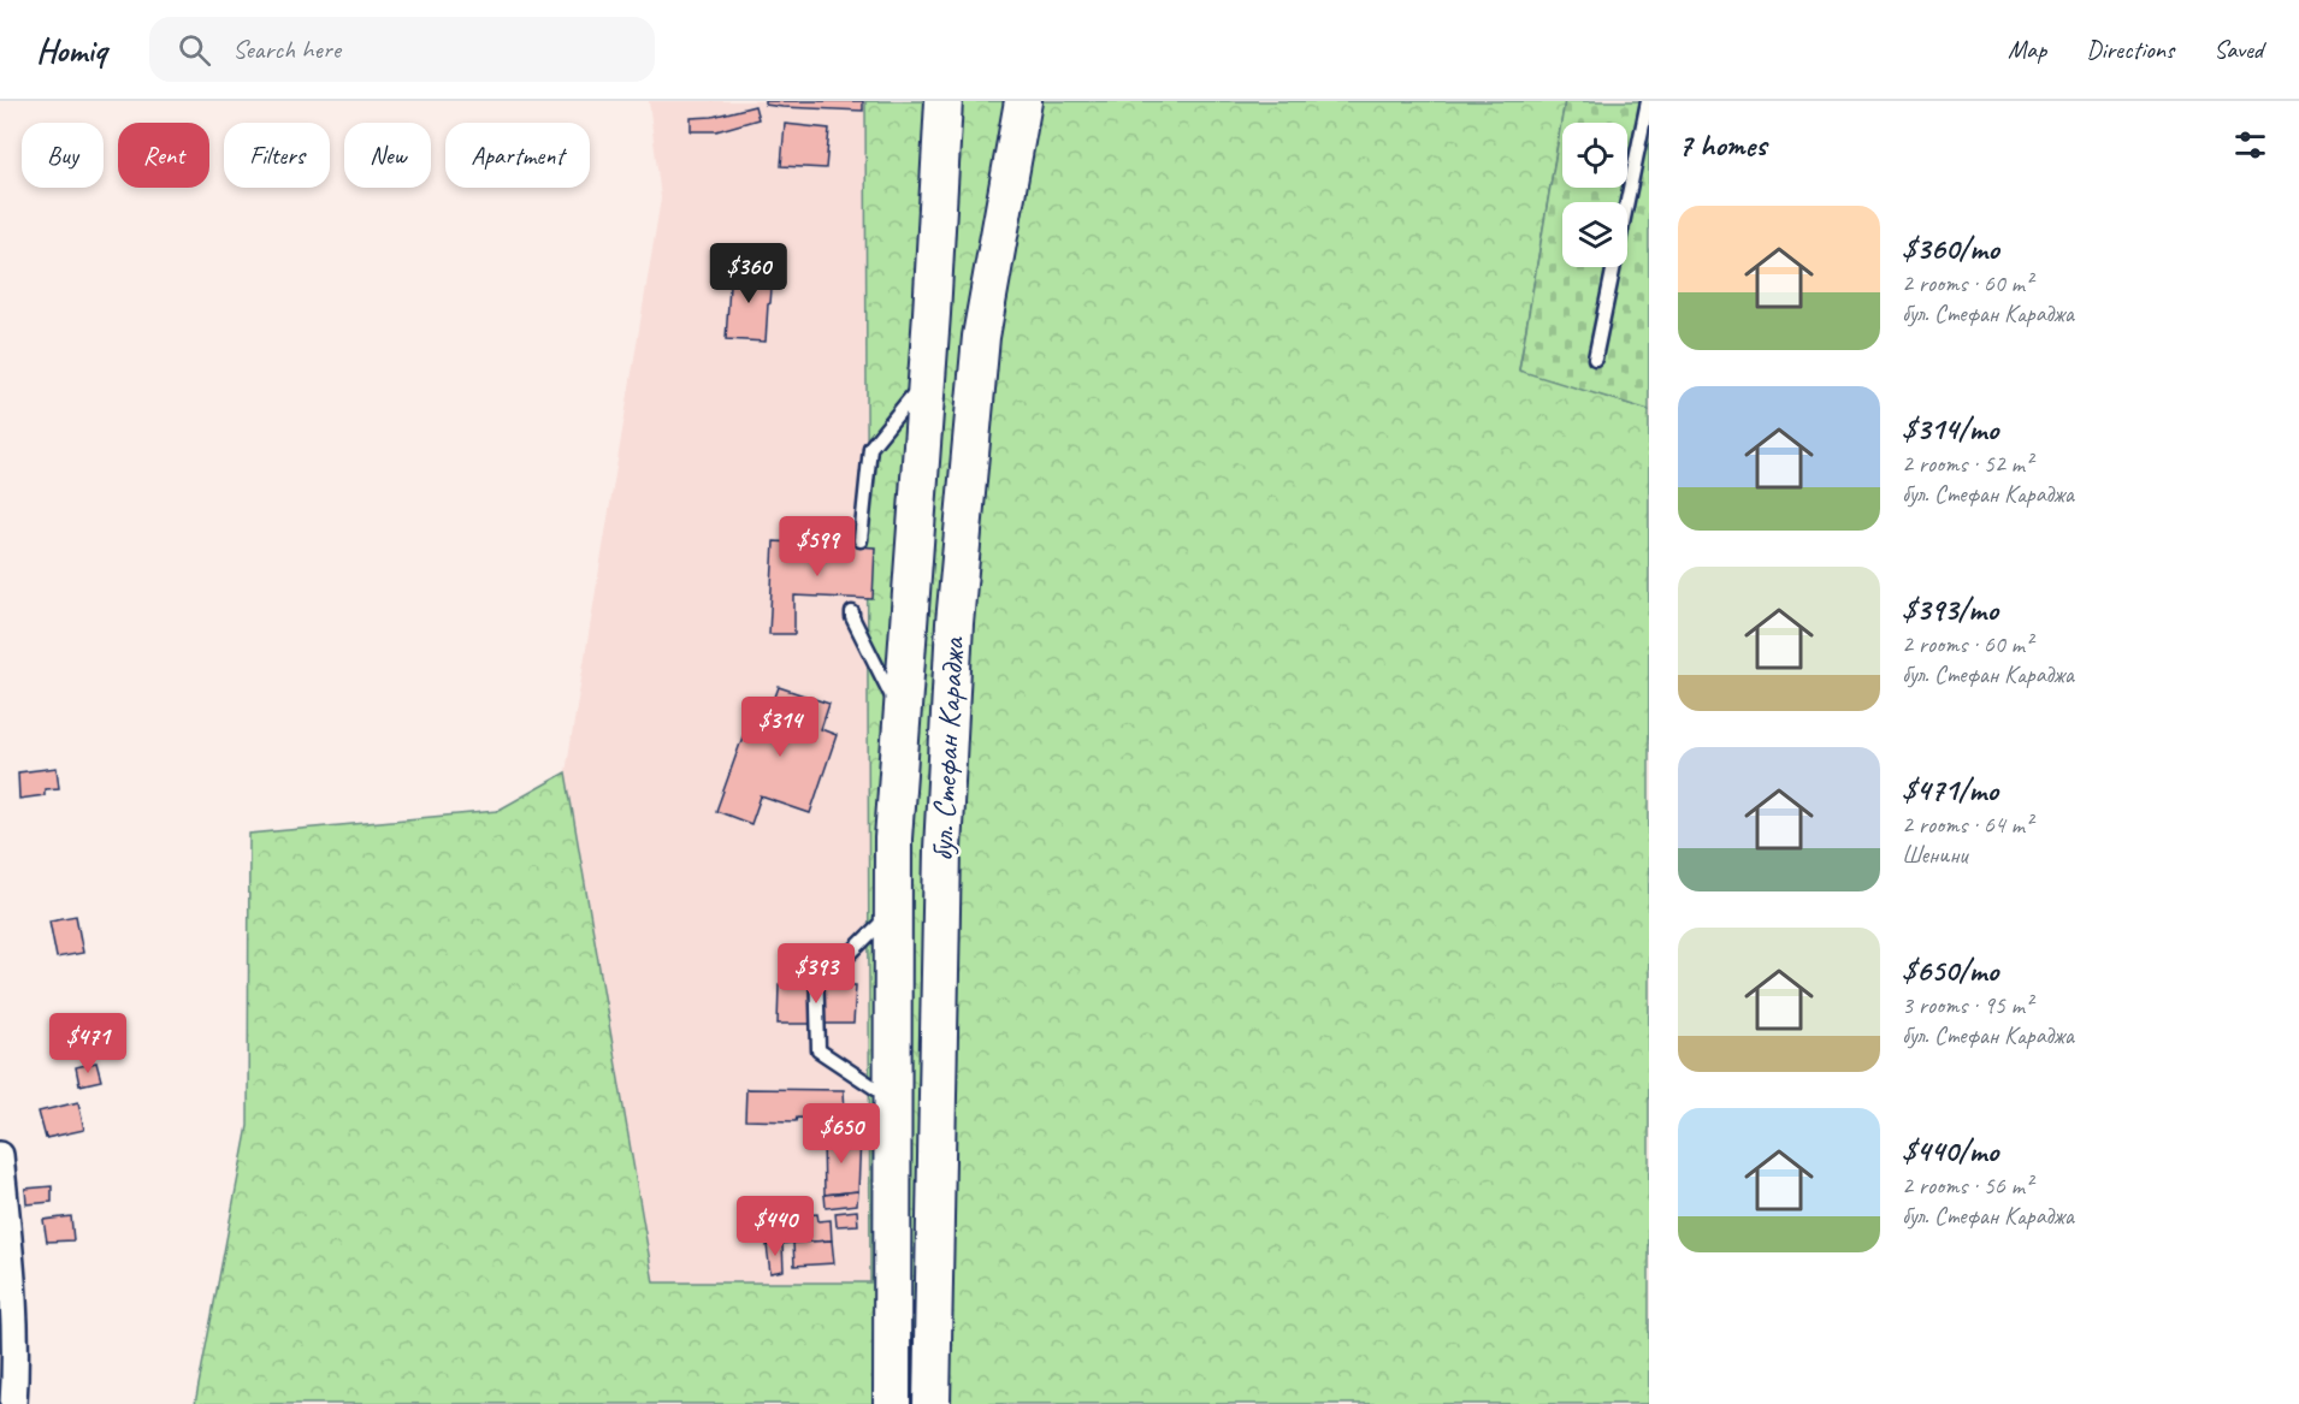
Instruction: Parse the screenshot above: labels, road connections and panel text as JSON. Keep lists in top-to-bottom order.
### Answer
{
  "streets": {
    "main road": ["бул. Стефан Караджа"]
  },
  "page": {
    "header": "Homiq",
    "search": "Search here",
    "nav": ["Map", "Directions", "Saved"],
    "heading": "7 homes",
    "chip": [
      "Buy",
      "Rent",
      "Filters",
      "New",
      "Apartment"
    ],
    "list": [
      {
        "name": "$360/mo",
        "note": "2 rooms · 60 m² · бул. Стефан Караджа"
      },
      {
        "name": "$314/mo",
        "note": "2 rooms · 52 m² · бул. Стефан Караджа"
      },
      {
        "name": "$393/mo",
        "note": "2 rooms · 60 m² · бул. Стефан Караджа"
      },
      {
        "name": "$471/mo",
        "note": "2 rooms · 64 m² · Шенини"
      },
      {
        "name": "$650/mo",
        "note": "3 rooms · 95 m² · бул. Стефан Караджа"
      },
      {
        "name": "$440/mo",
        "note": "2 rooms · 56 m² · бул. Стефан Караджа"
      }
    ],
    "price": [
      "$360",
      "$599",
      "$314",
      "$393",
      "$471",
      "$650",
      "$440"
    ]
  }
}
